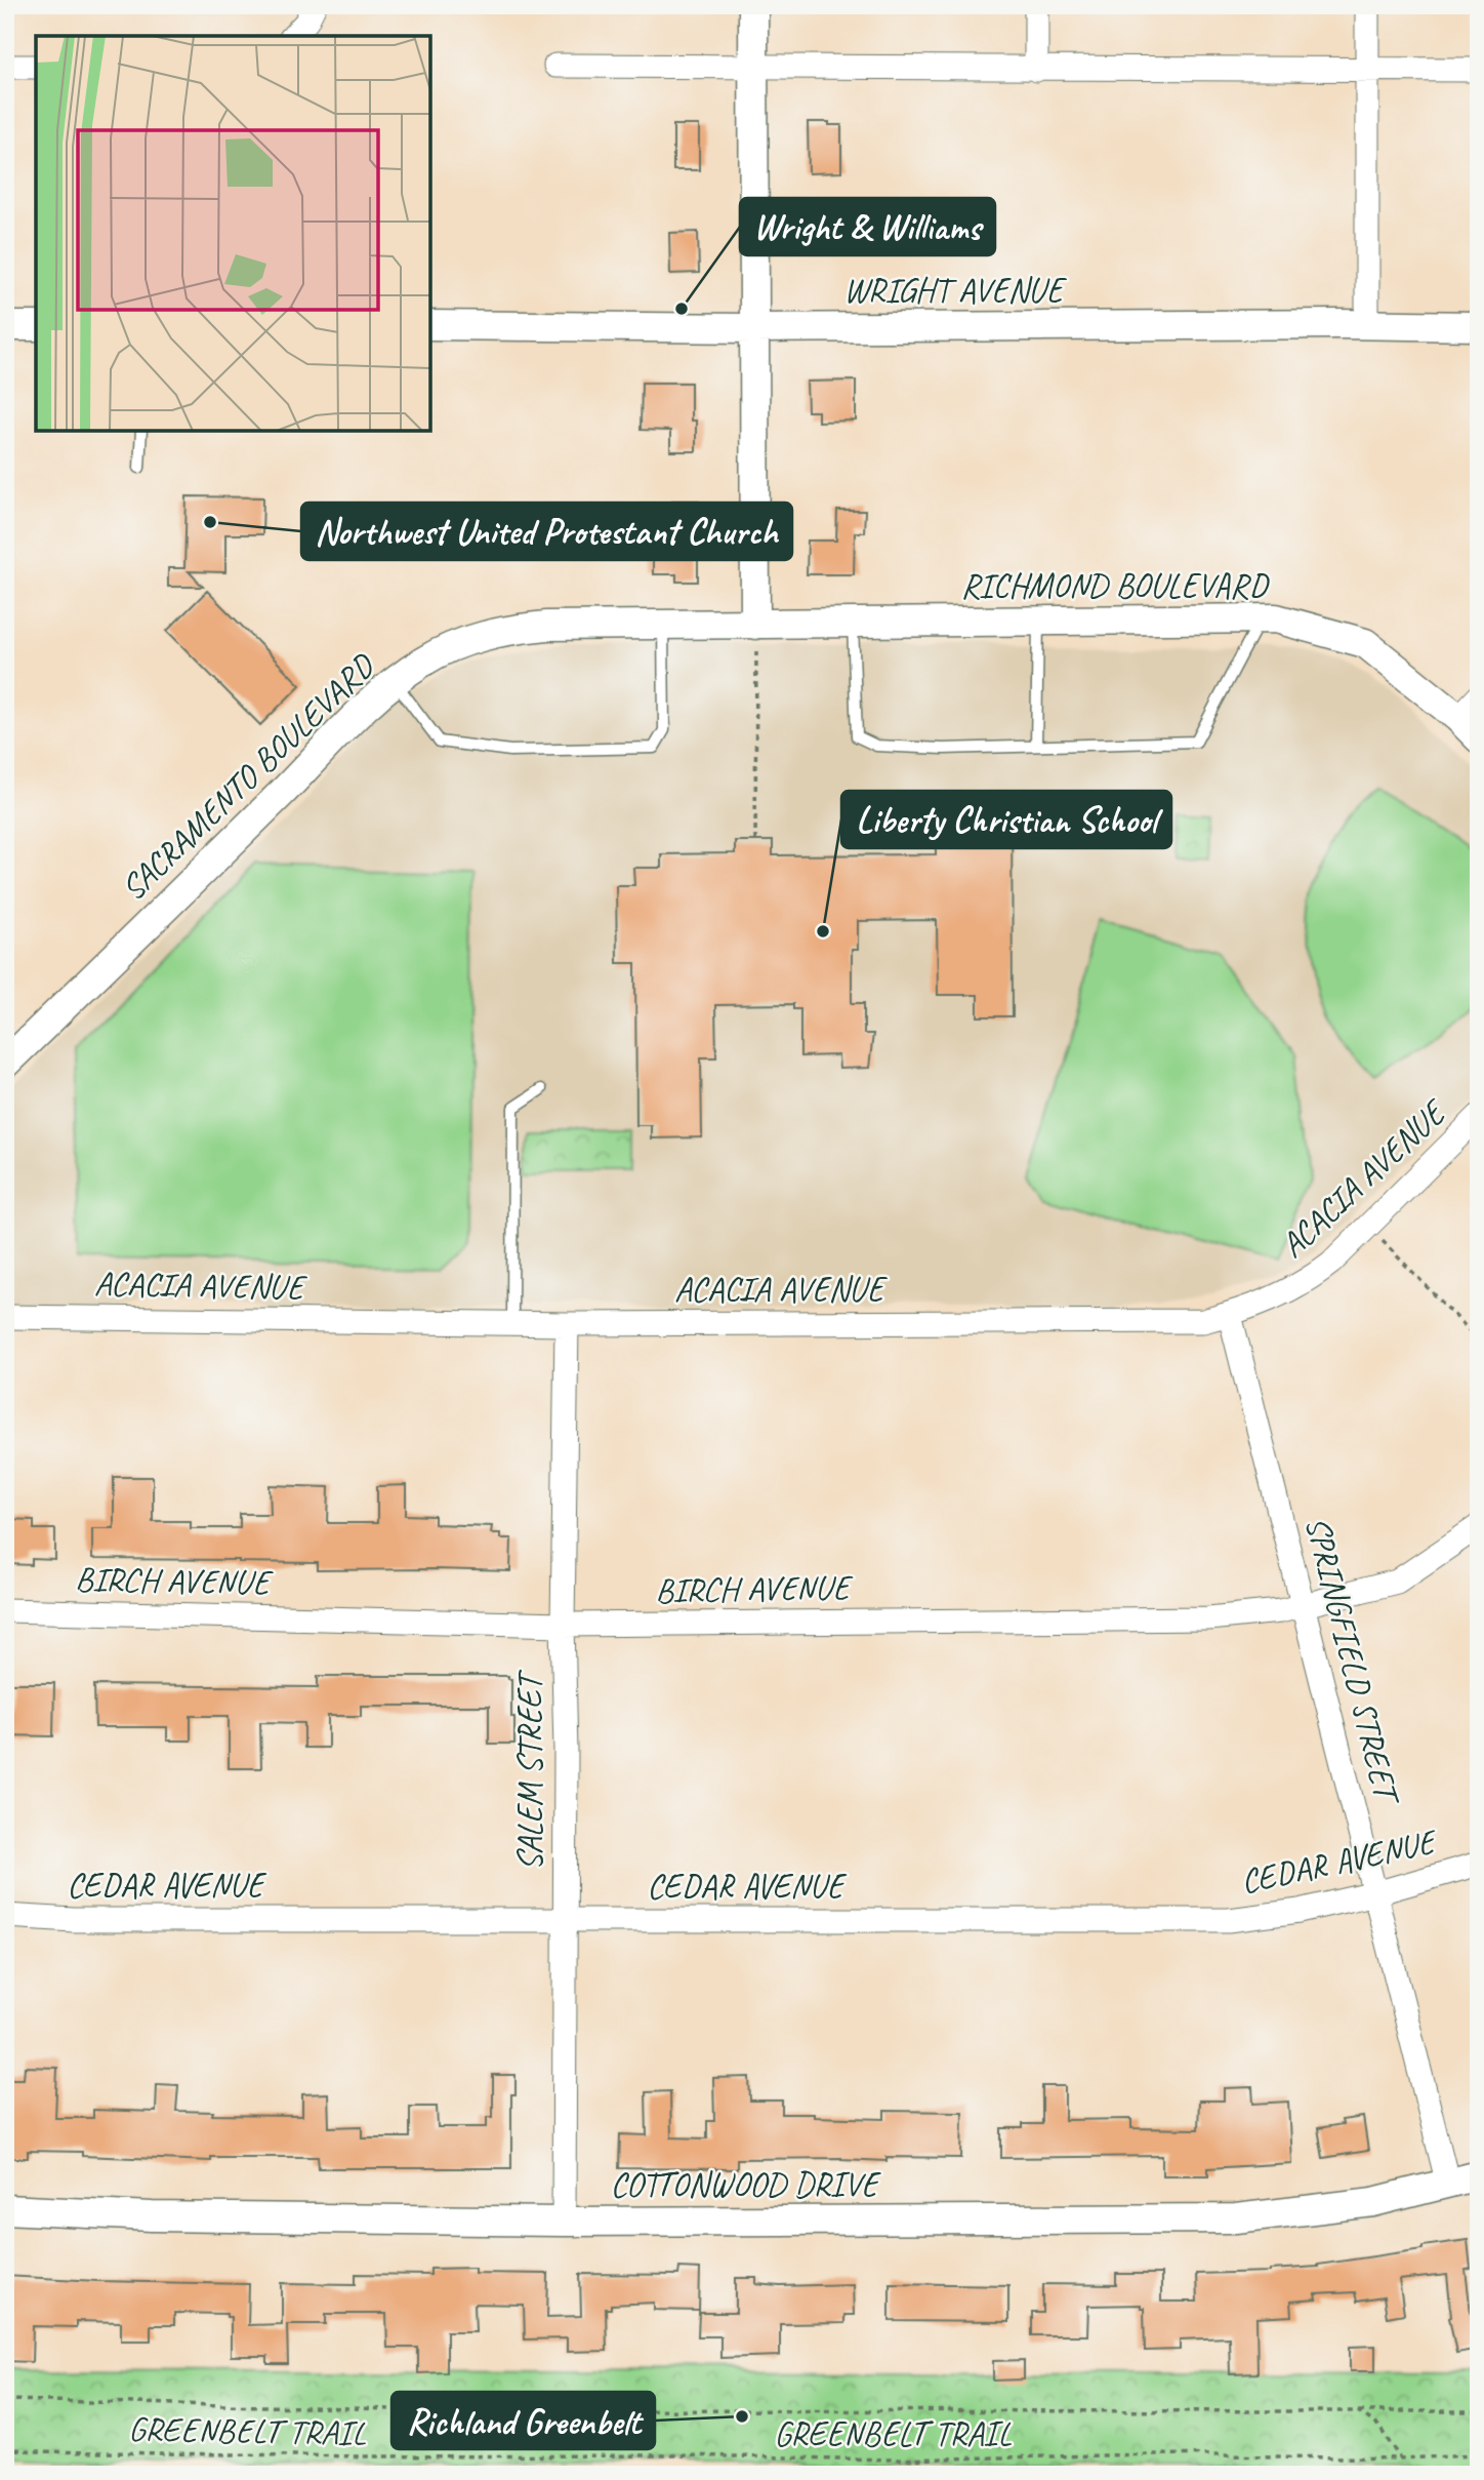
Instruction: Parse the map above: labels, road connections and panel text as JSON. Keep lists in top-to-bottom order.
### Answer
{
  "streets": {
    "street": [
      "WRIGHT AVENUE",
      "RICHMOND BOULEVARD",
      "SACRAMENTO BOULEVARD",
      "ACACIA AVENUE",
      "BIRCH AVENUE",
      "SPRINGFIELD STREET",
      "SALEM STREET",
      "CEDAR AVENUE",
      "COTTONWOOD DRIVE"
    ],
    "path": ["GREENBELT TRAIL"]
  },
  "crossings": [
    ["RICHMOND BOULEVARD", "SACRAMENTO BOULEVARD"],
    ["ACACIA AVENUE", "SPRINGFIELD STREET"],
    ["ACACIA AVENUE", "SALEM STREET"],
    ["BIRCH AVENUE", "SPRINGFIELD STREET"],
    ["BIRCH AVENUE", "SALEM STREET"],
    ["SPRINGFIELD STREET", "CEDAR AVENUE"],
    ["SPRINGFIELD STREET", "COTTONWOOD DRIVE"],
    ["SALEM STREET", "CEDAR AVENUE"],
    ["SALEM STREET", "COTTONWOOD DRIVE"]
  ],
  "places": [
    "Wright & Williams",
    "Northwest United Protestant Church",
    "Liberty Christian School",
    "Richland Greenbelt"
  ]
}
